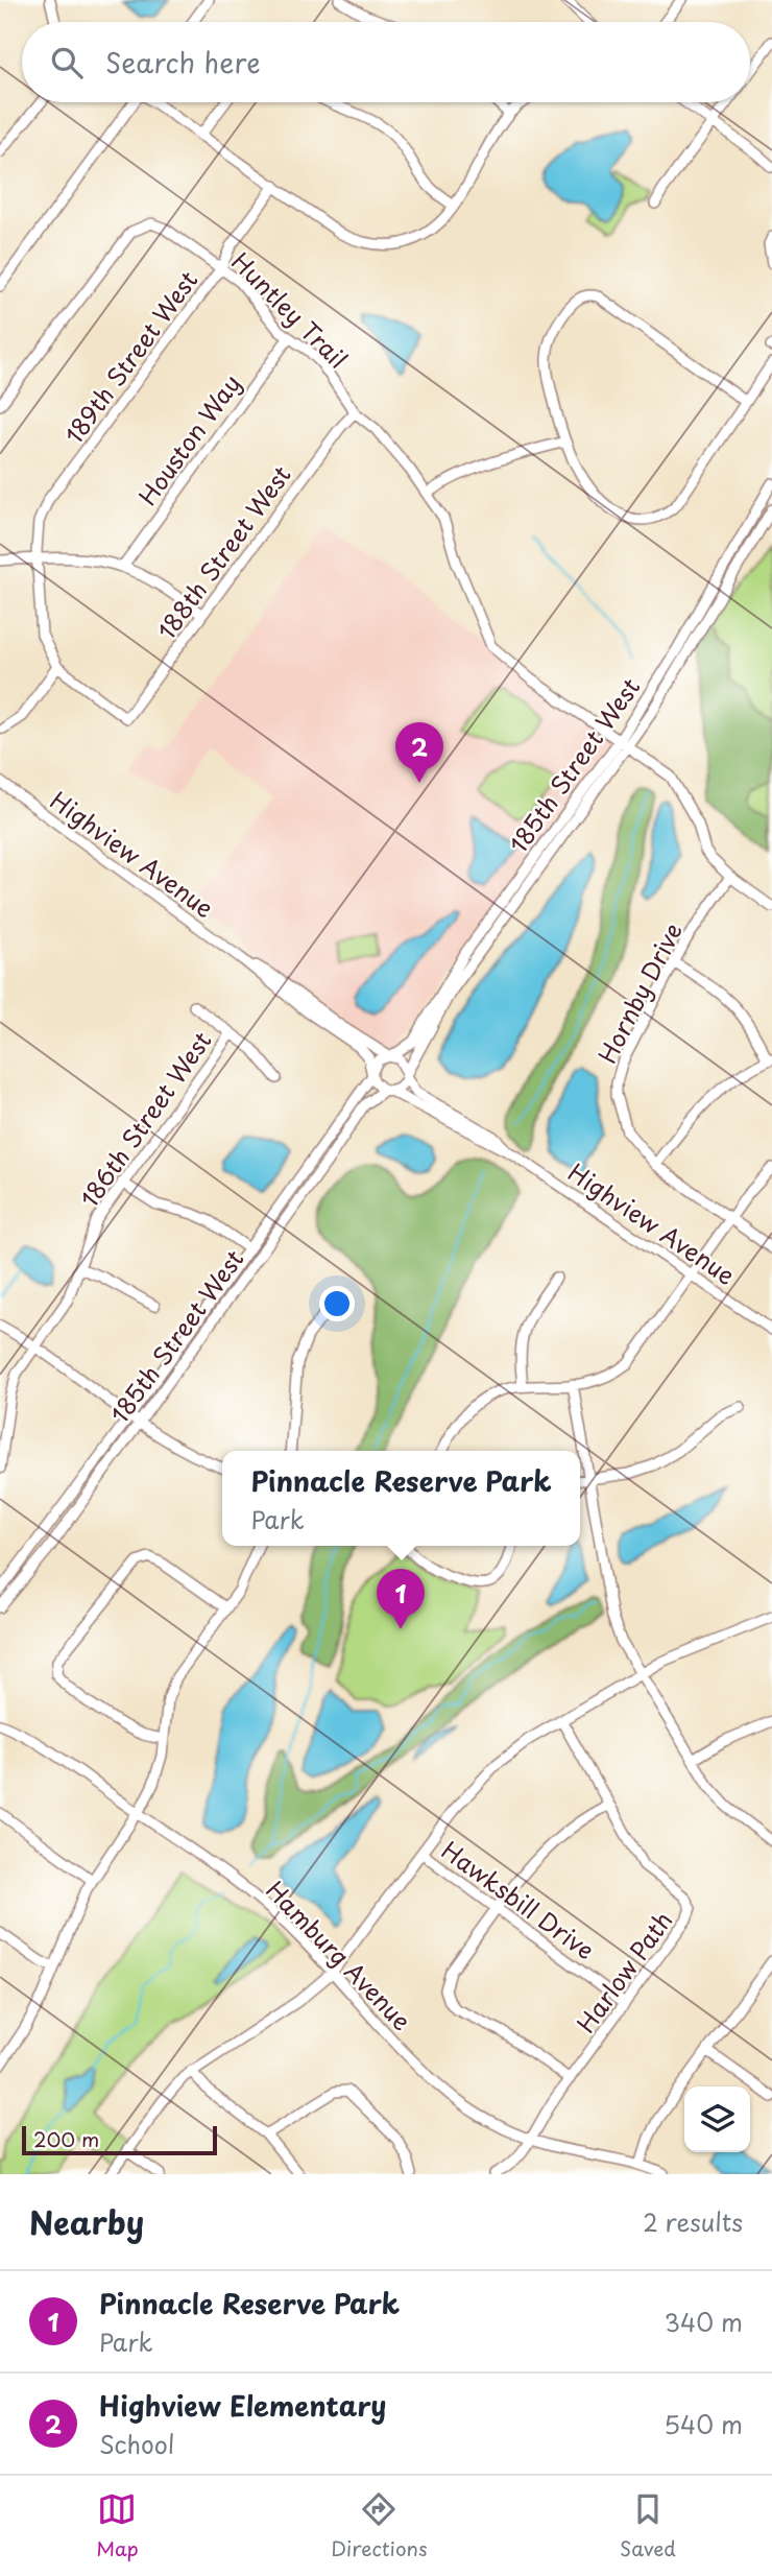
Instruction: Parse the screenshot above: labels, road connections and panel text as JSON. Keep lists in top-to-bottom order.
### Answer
{
  "streets": {
    "street": [
      "Huntley Trail",
      "189th Street West",
      "Houston Way",
      "188th Street West",
      "185th Street West",
      "Highview Avenue",
      "Hornby Drive",
      "186th Street West",
      "Hawksbill Drive",
      "Hamburg Avenue",
      "Harlow Path"
    ]
  },
  "crossings": [
    ["Huntley Trail", "189th Street West"],
    ["Huntley Trail", "Houston Way"],
    ["Huntley Trail", "188th Street West"],
    ["Huntley Trail", "185th Street West"],
    ["189th Street West", "188th Street West"],
    ["185th Street West", "Highview Avenue"],
    ["Hawksbill Drive", "Harlow Path"],
    ["Hamburg Avenue", "Harlow Path"]
  ],
  "scale_bar": "200 m",
  "page": {
    "search": "Search here",
    "pins": ["2", "1"],
    "popup": ["Pinnacle Reserve Park", "Park"],
    "scale": "200 m",
    "heading": ["Nearby", "2 results"],
    "list": [
      {
        "mark": "1",
        "name": "Pinnacle Reserve Park",
        "note": "Park",
        "value": "340 m"
      },
      {
        "mark": "2",
        "name": "Highview Elementary",
        "note": "School",
        "value": "540 m"
      }
    ],
    "nav": ["Map", "Directions", "Saved"]
  }
}
